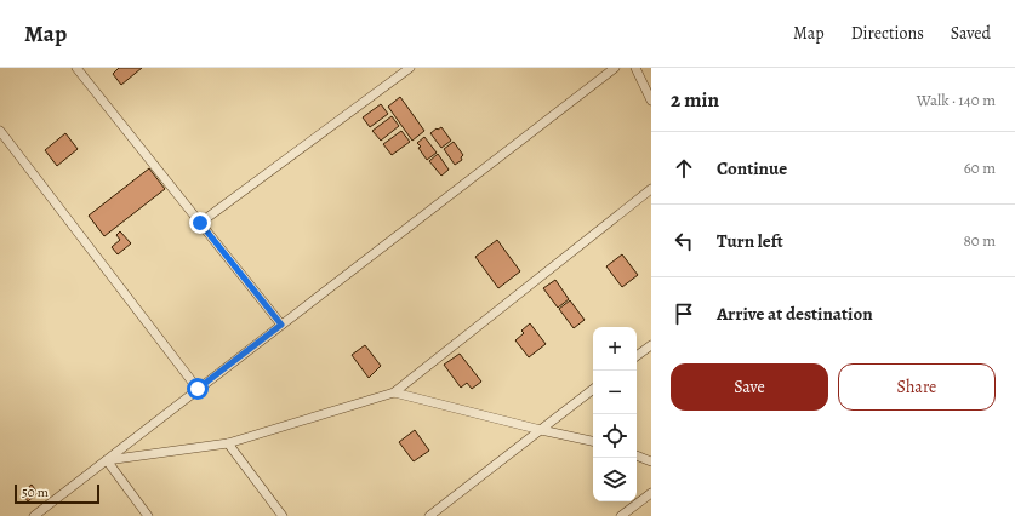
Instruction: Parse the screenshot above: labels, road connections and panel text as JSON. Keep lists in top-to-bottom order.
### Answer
{
  "scale_bar": "50 m",
  "page": {
    "header": "Map",
    "nav": ["Map", "Directions", "Saved"],
    "heading": ["2 min", "Walk · 140 m"],
    "list": [
      ["Continue", "60 m"],
      ["Turn left", "80 m"],
      "Arrive at destination"
    ],
    "map_buttons": ["+", "−"],
    "buttons": ["Save", "Share"],
    "scale": "50 m"
  }
}
